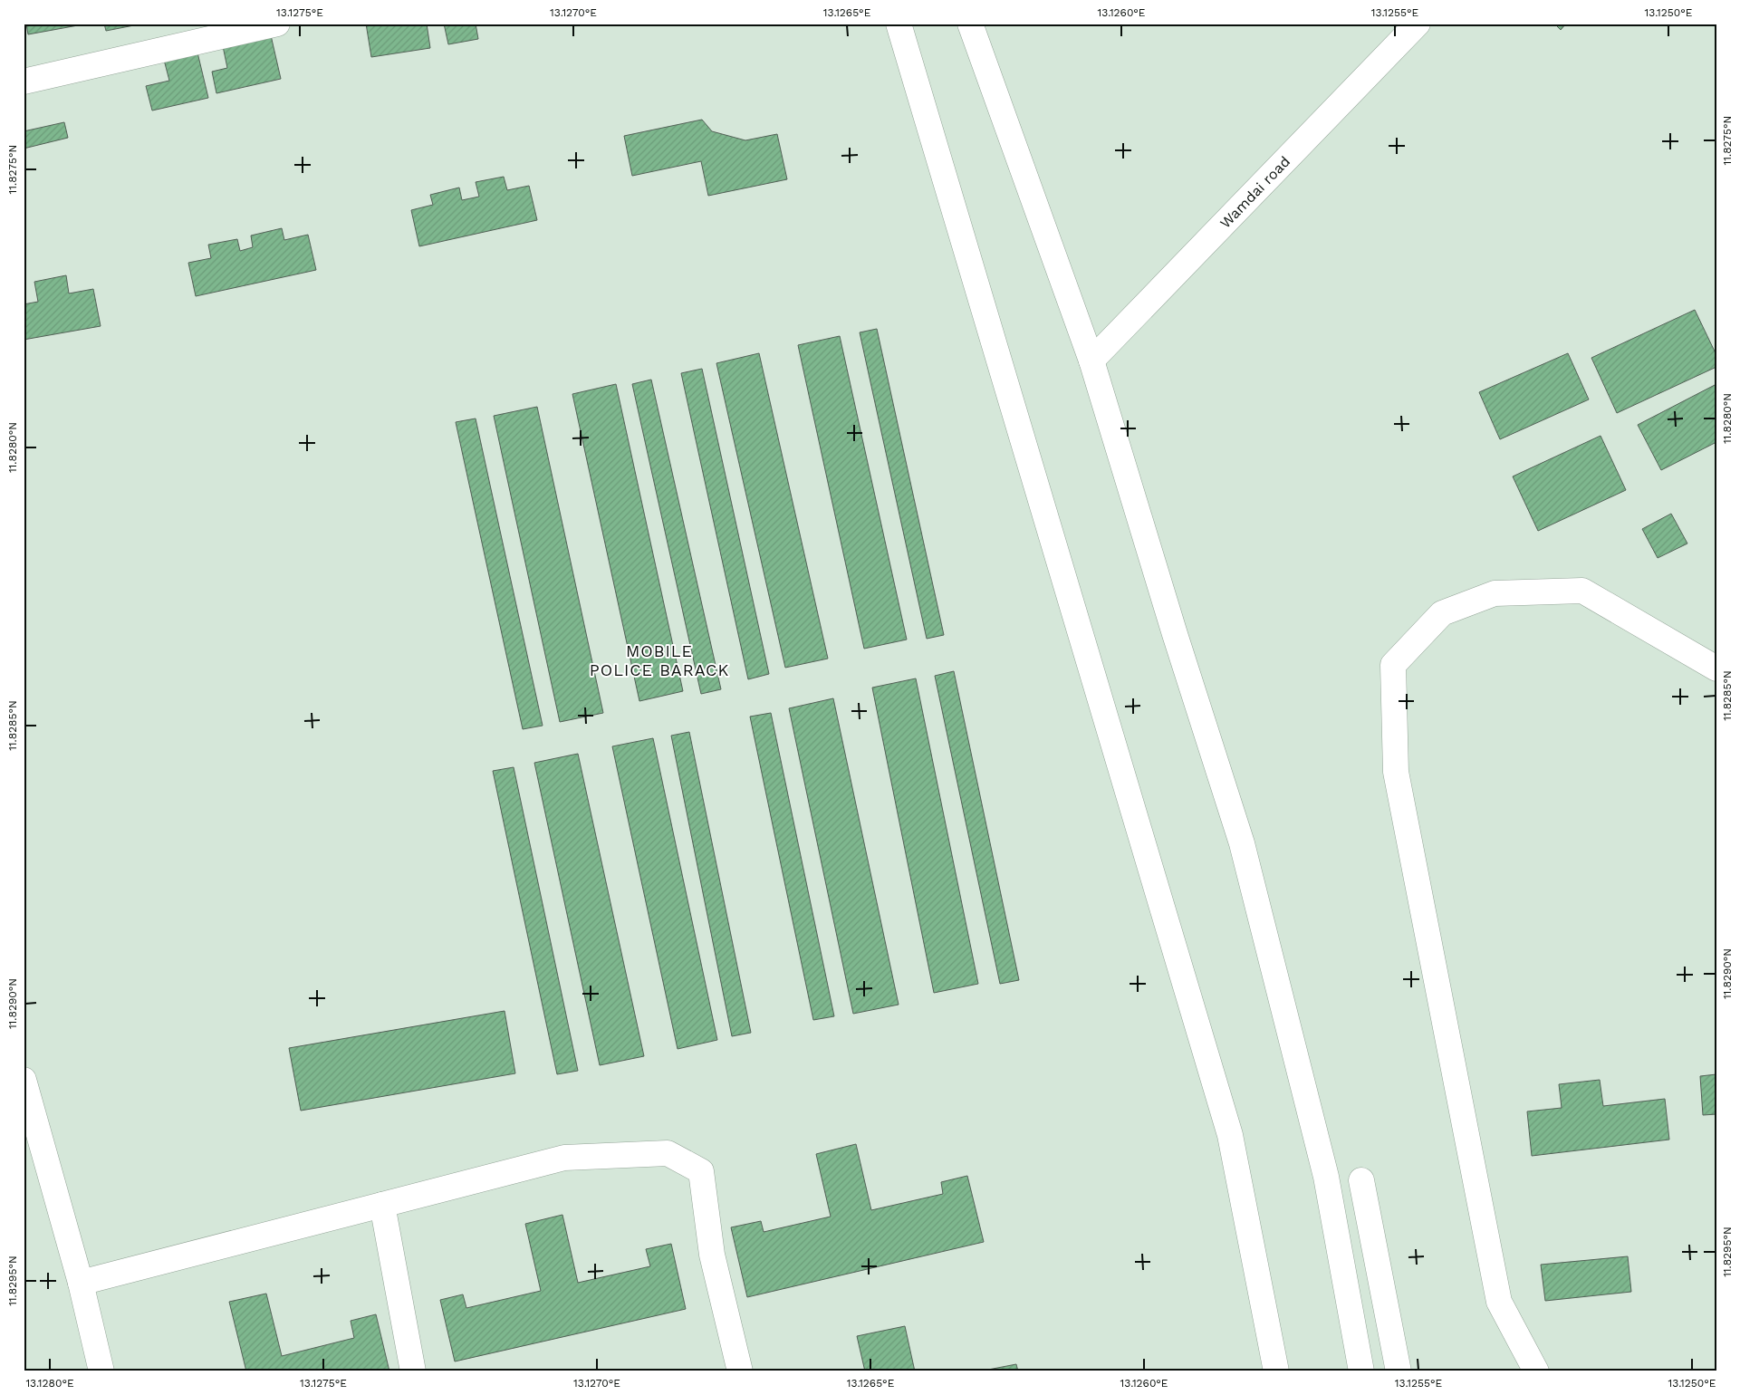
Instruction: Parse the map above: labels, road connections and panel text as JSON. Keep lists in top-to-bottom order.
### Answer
{
  "streets": {
    "street": ["Wamdai road"]
  },
  "districts": ["MOBILE POLICE BARACK"],
  "coordinates": [
    "13.1275°E",
    "13.1270°E",
    "13.1265°E",
    "13.1260°E",
    "13.1255°E",
    "13.1250°E",
    "11.8275°N",
    "11.8280°N",
    "11.8285°N",
    "11.8290°N",
    "11.8295°N",
    "13.1280°E"
  ]
}
